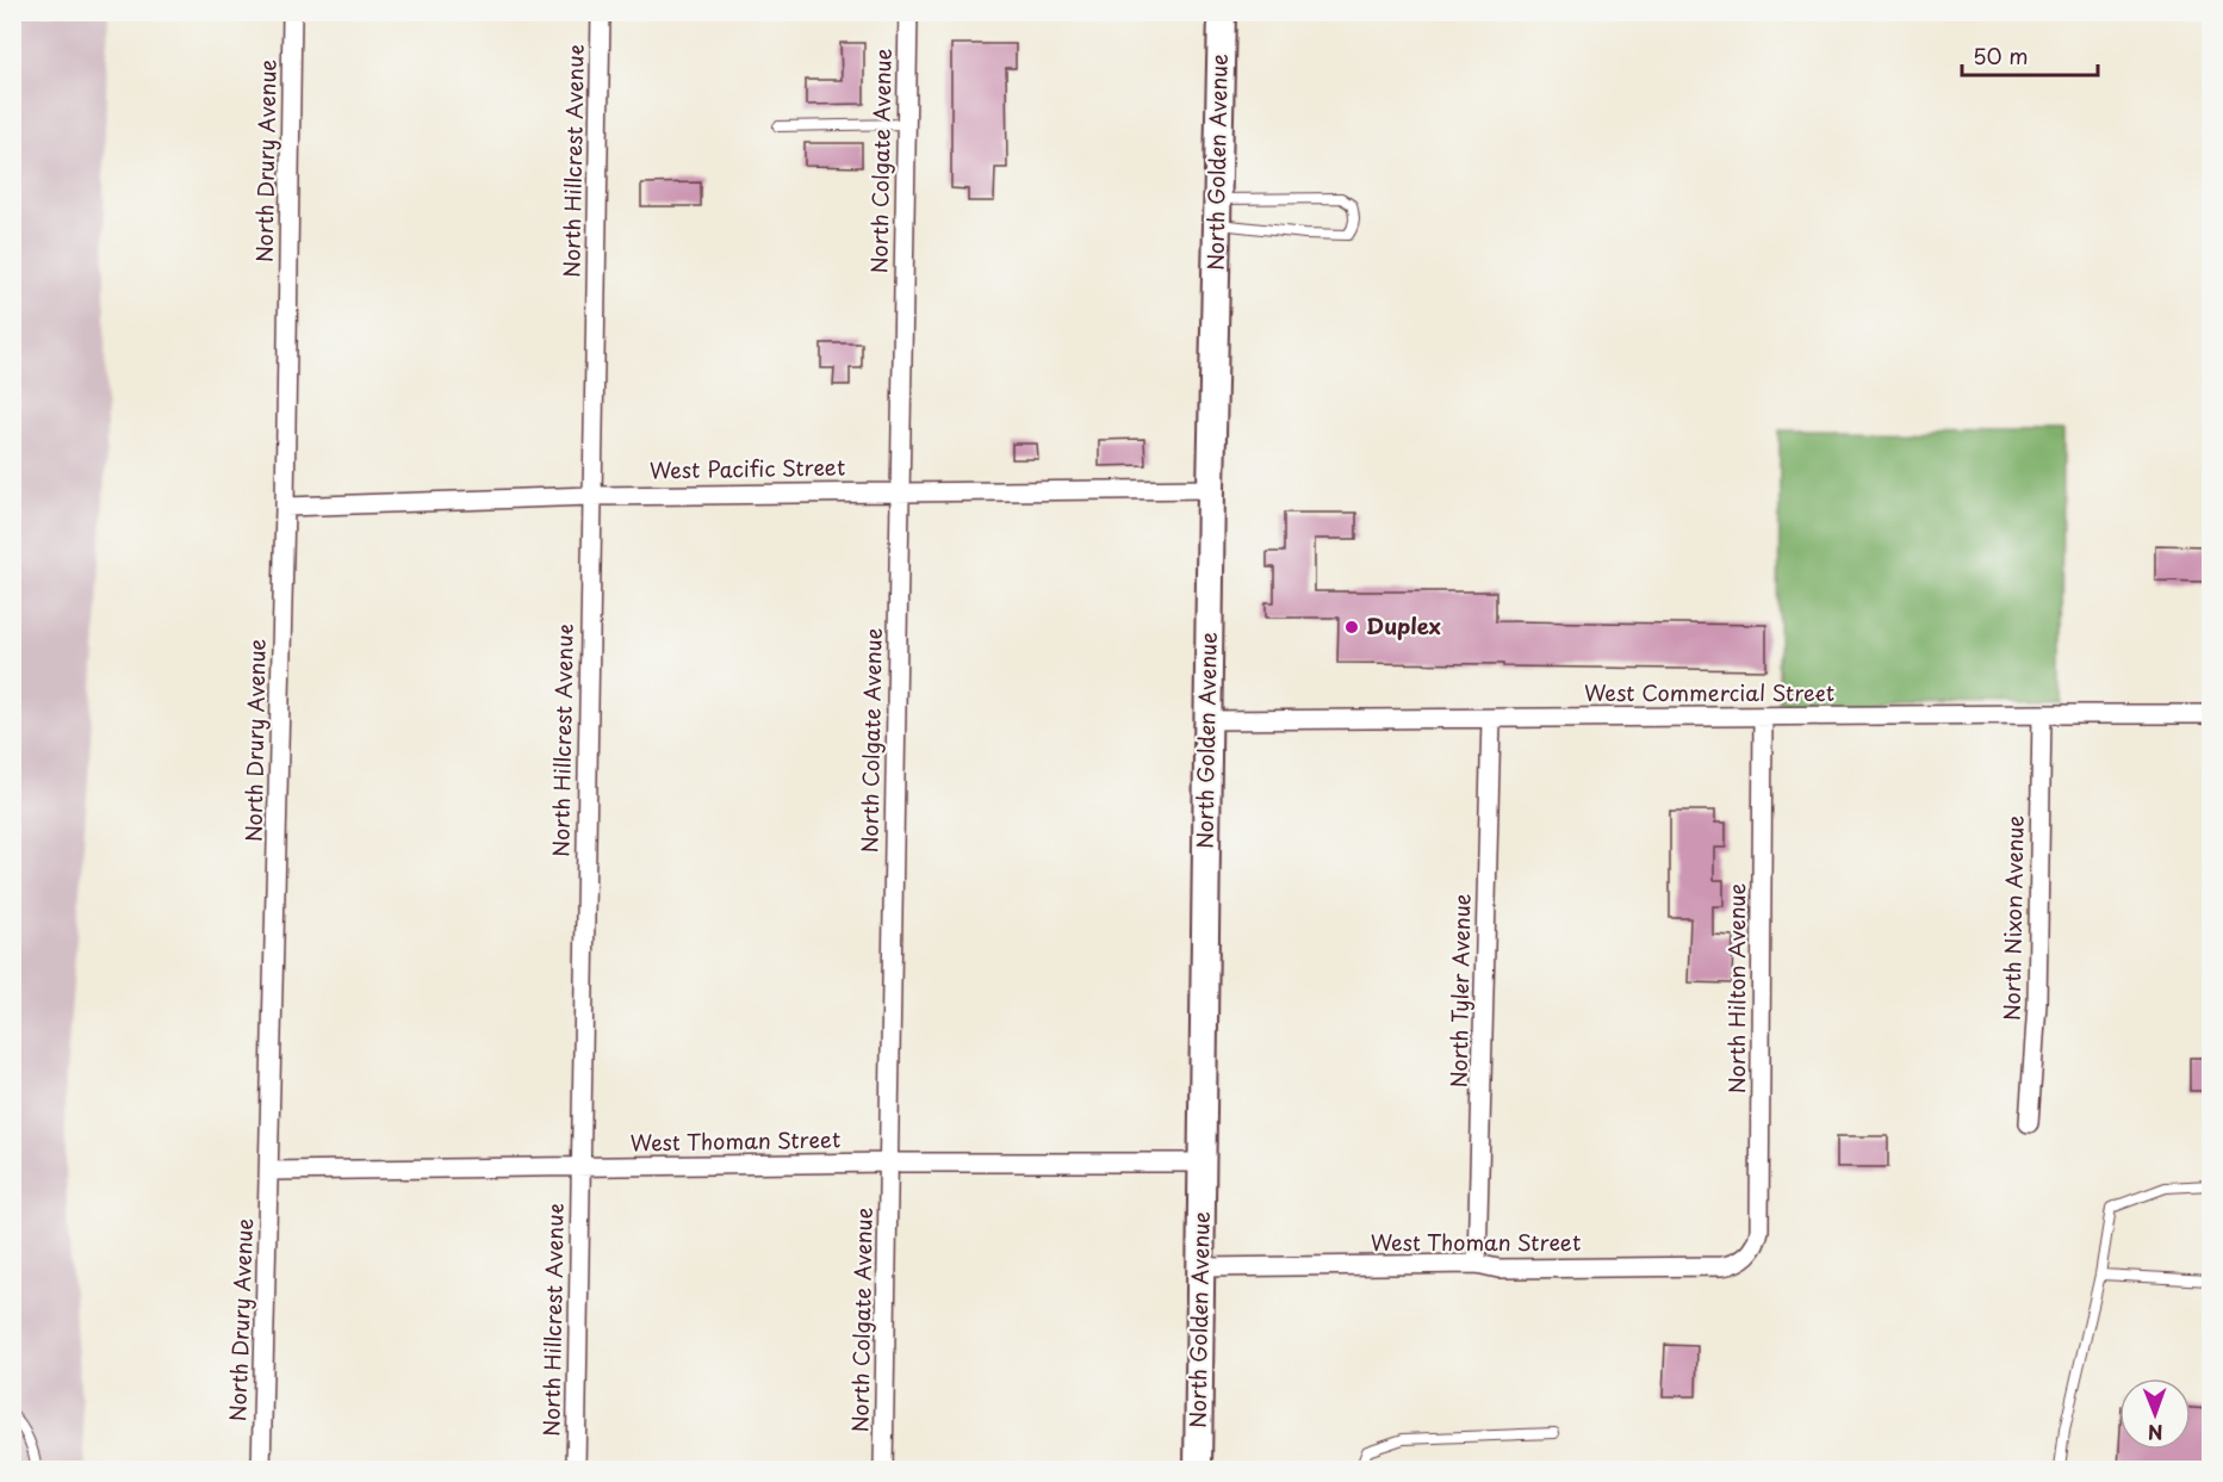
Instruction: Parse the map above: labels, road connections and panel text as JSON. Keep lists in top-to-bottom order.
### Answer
{
  "streets": {
    "street": [
      "North Drury Avenue",
      "North Hillcrest Avenue",
      "North Colgate Avenue",
      "North Golden Avenue",
      "West Pacific Street",
      "West Commercial Street",
      "North Nixon Avenue",
      "North Hilton Avenue",
      "North Tyler Avenue",
      "West Thoman Street"
    ]
  },
  "crossings": [
    ["North Drury Avenue", "West Pacific Street"],
    ["North Drury Avenue", "West Thoman Street"],
    ["North Hillcrest Avenue", "West Pacific Street"],
    ["North Hillcrest Avenue", "West Thoman Street"],
    ["North Colgate Avenue", "West Pacific Street"],
    ["North Colgate Avenue", "West Thoman Street"],
    ["North Golden Avenue", "West Pacific Street"],
    ["North Golden Avenue", "West Commercial Street"],
    ["North Golden Avenue", "West Thoman Street"],
    ["West Commercial Street", "North Nixon Avenue"],
    ["West Commercial Street", "North Hilton Avenue"],
    ["West Commercial Street", "North Tyler Avenue"],
    ["North Hilton Avenue", "West Thoman Street"],
    ["North Tyler Avenue", "West Thoman Street"]
  ],
  "places": ["Duplex"],
  "scale_bar": "50 m",
  "north": "bottom"
}
